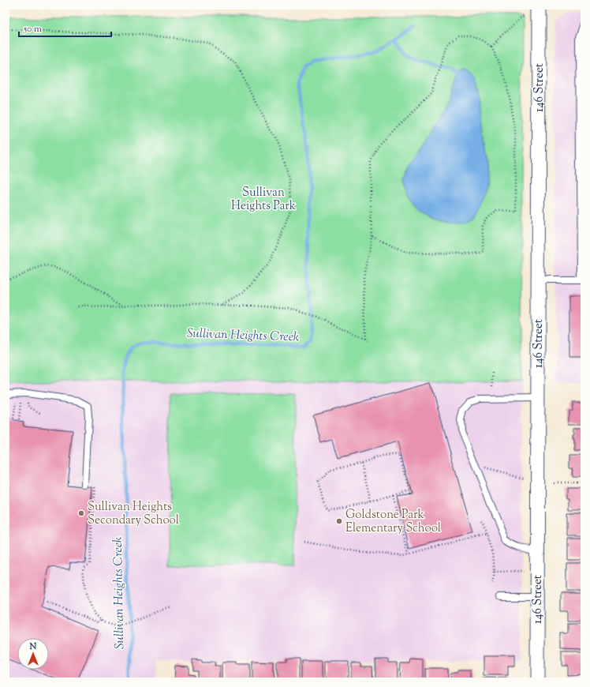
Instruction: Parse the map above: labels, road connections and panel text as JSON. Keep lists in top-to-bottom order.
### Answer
{
  "streets": {
    "street": ["146 Street"]
  },
  "water": ["Sullivan Heights Creek"],
  "parks": ["Sullivan Heights Park"],
  "places": ["Sullivan Heights Secondary School", "Goldstone Park Elementary School"],
  "scale_bar": "50 m",
  "north": "top"
}
